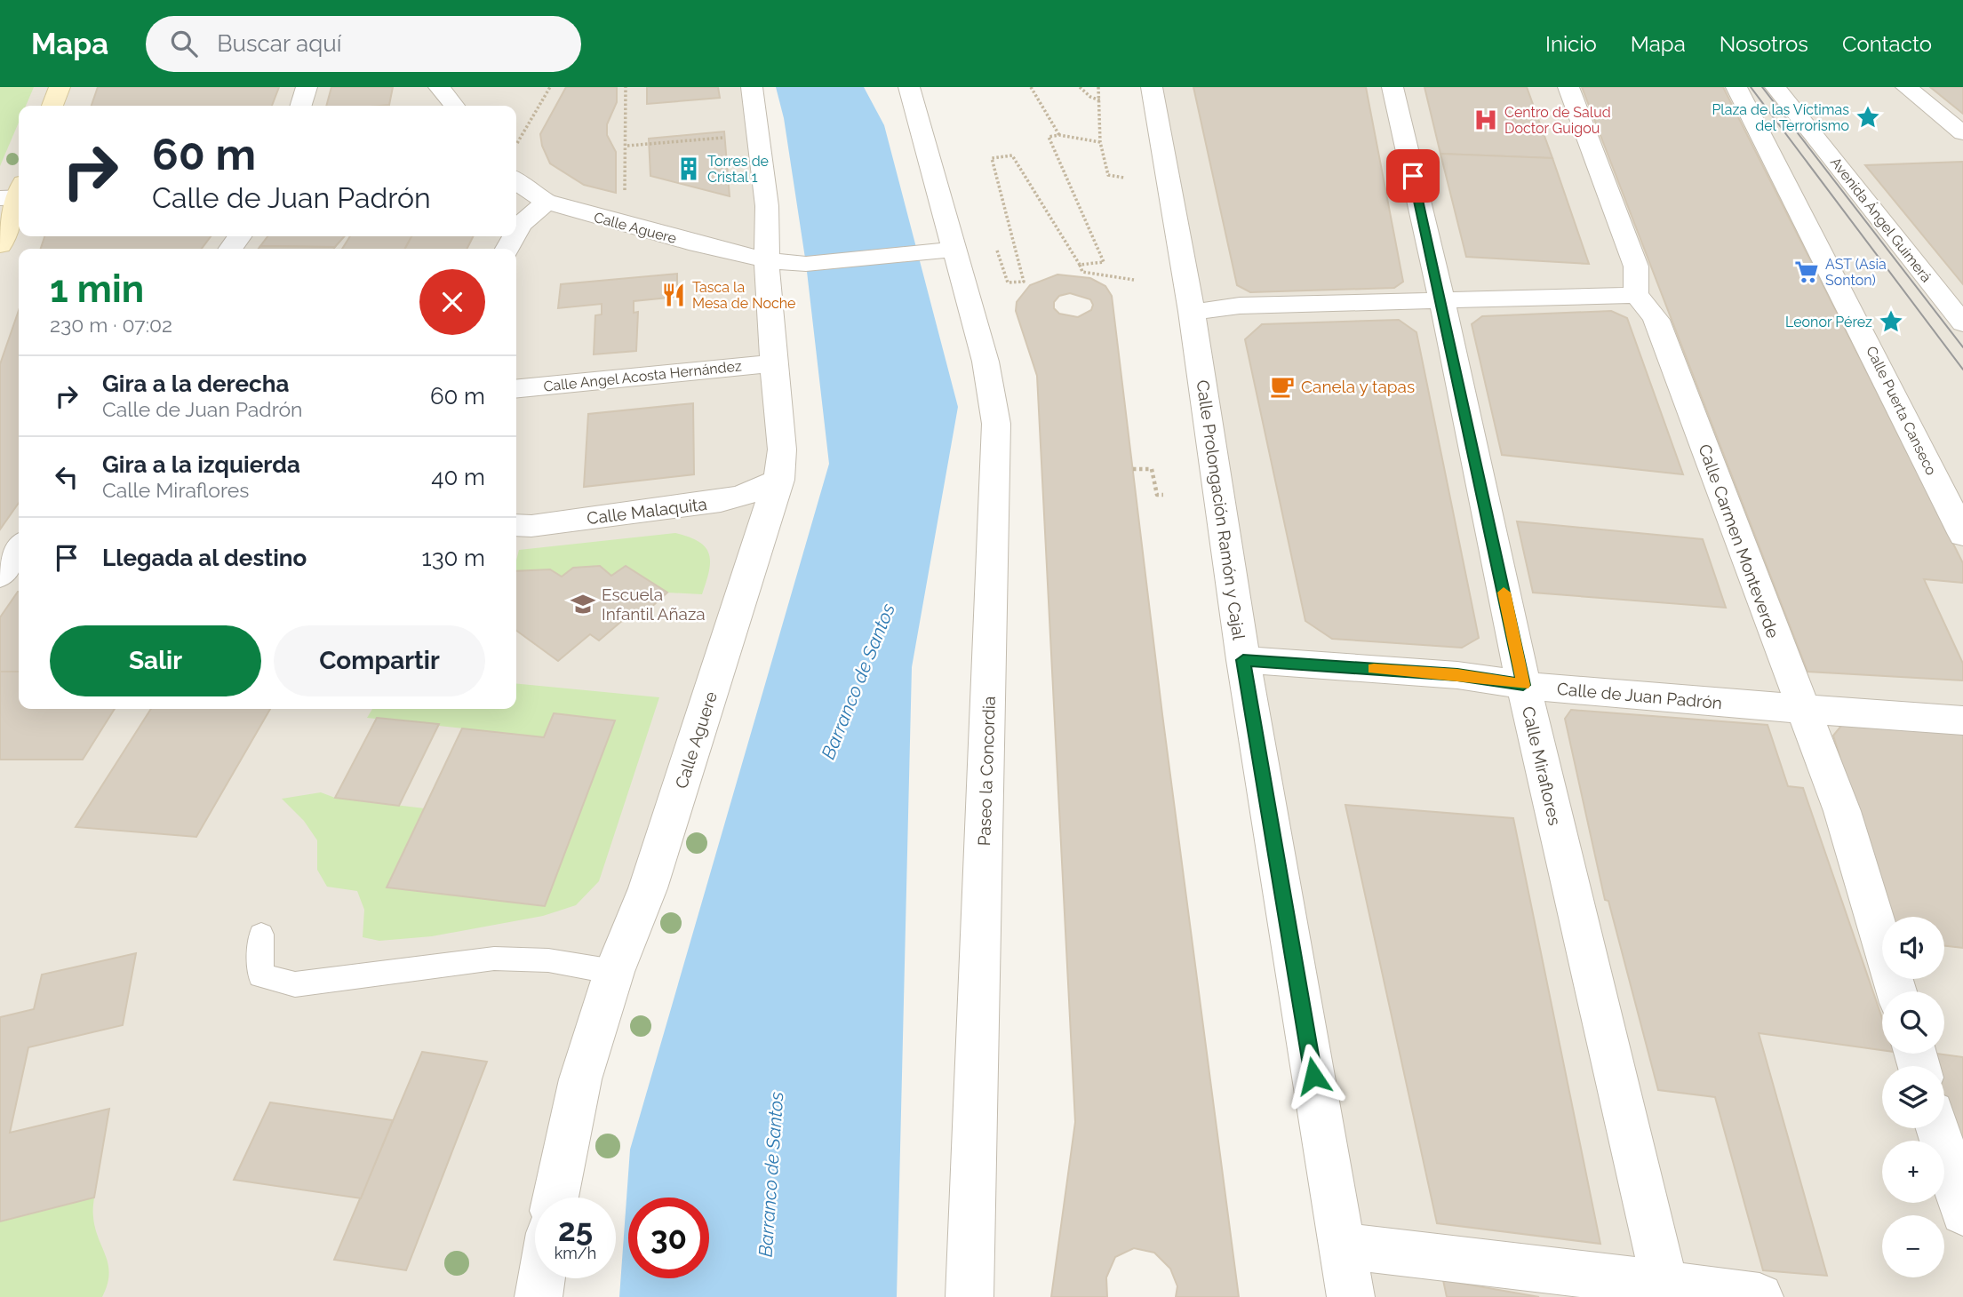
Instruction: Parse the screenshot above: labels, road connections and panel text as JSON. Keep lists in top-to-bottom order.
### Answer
{
  "streets": {
    "street": [
      "Avenida Ángel Guimerá",
      "Calle Aguere",
      "Calle Angel Acosta Hernández",
      "Calle Puerta Canseco",
      "Calle Prolongación Ramón y Cajal",
      "Calle Malaquita",
      "Calle Carmen Monteverde",
      "Calle de Juan Padrón",
      "Calle Miraflores",
      "Paseo la Concordia"
    ]
  },
  "crossings": [
    ["Calle Aguere", "Calle Angel Acosta Hernández"],
    ["Calle Aguere", "Calle Malaquita"],
    ["Calle Prolongación Ramón y Cajal", "Calle de Juan Padrón"],
    ["Calle Carmen Monteverde", "Calle de Juan Padrón"],
    ["Calle de Juan Padrón", "Calle Miraflores"]
  ],
  "water": ["Barranco de Santos"],
  "places": {
    "place": ["Plaza de las Víctimas del Terrorismo", "Leonor Pérez"],
    "hospital": ["Centro de Salud Doctor Guigou"],
    "building": ["Torres de Cristal 1"],
    "supermarket": ["AST (Asia Sonton)"],
    "restaurant": ["Tasca la Mesa de Noche"],
    "cafe": ["Canela y tapas"],
    "school or university": ["Escuela Infantil Añaza"]
  },
  "page": {
    "header": "Mapa",
    "search": "Buscar aquí",
    "nav": [
      "Inicio",
      "Mapa",
      "Nosotros",
      "Contacto"
    ],
    "turn": ["60 m", "Calle de Juan Padrón"],
    "heading": ["1 min", "230 m · 07:02"],
    "list": [
      {
        "name": "Gira a la derecha",
        "note": "Calle de Juan Padrón",
        "value": "60 m"
      },
      {
        "name": "Gira a la izquierda",
        "note": "Calle Miraflores",
        "value": "40 m"
      },
      {
        "name": "Llegada al destino",
        "value": "130 m"
      }
    ],
    "buttons": ["Salir", "Compartir"],
    "map_buttons": ["+", "−"],
    "speed": "25 km/h",
    "limit": "30"
  }
}
